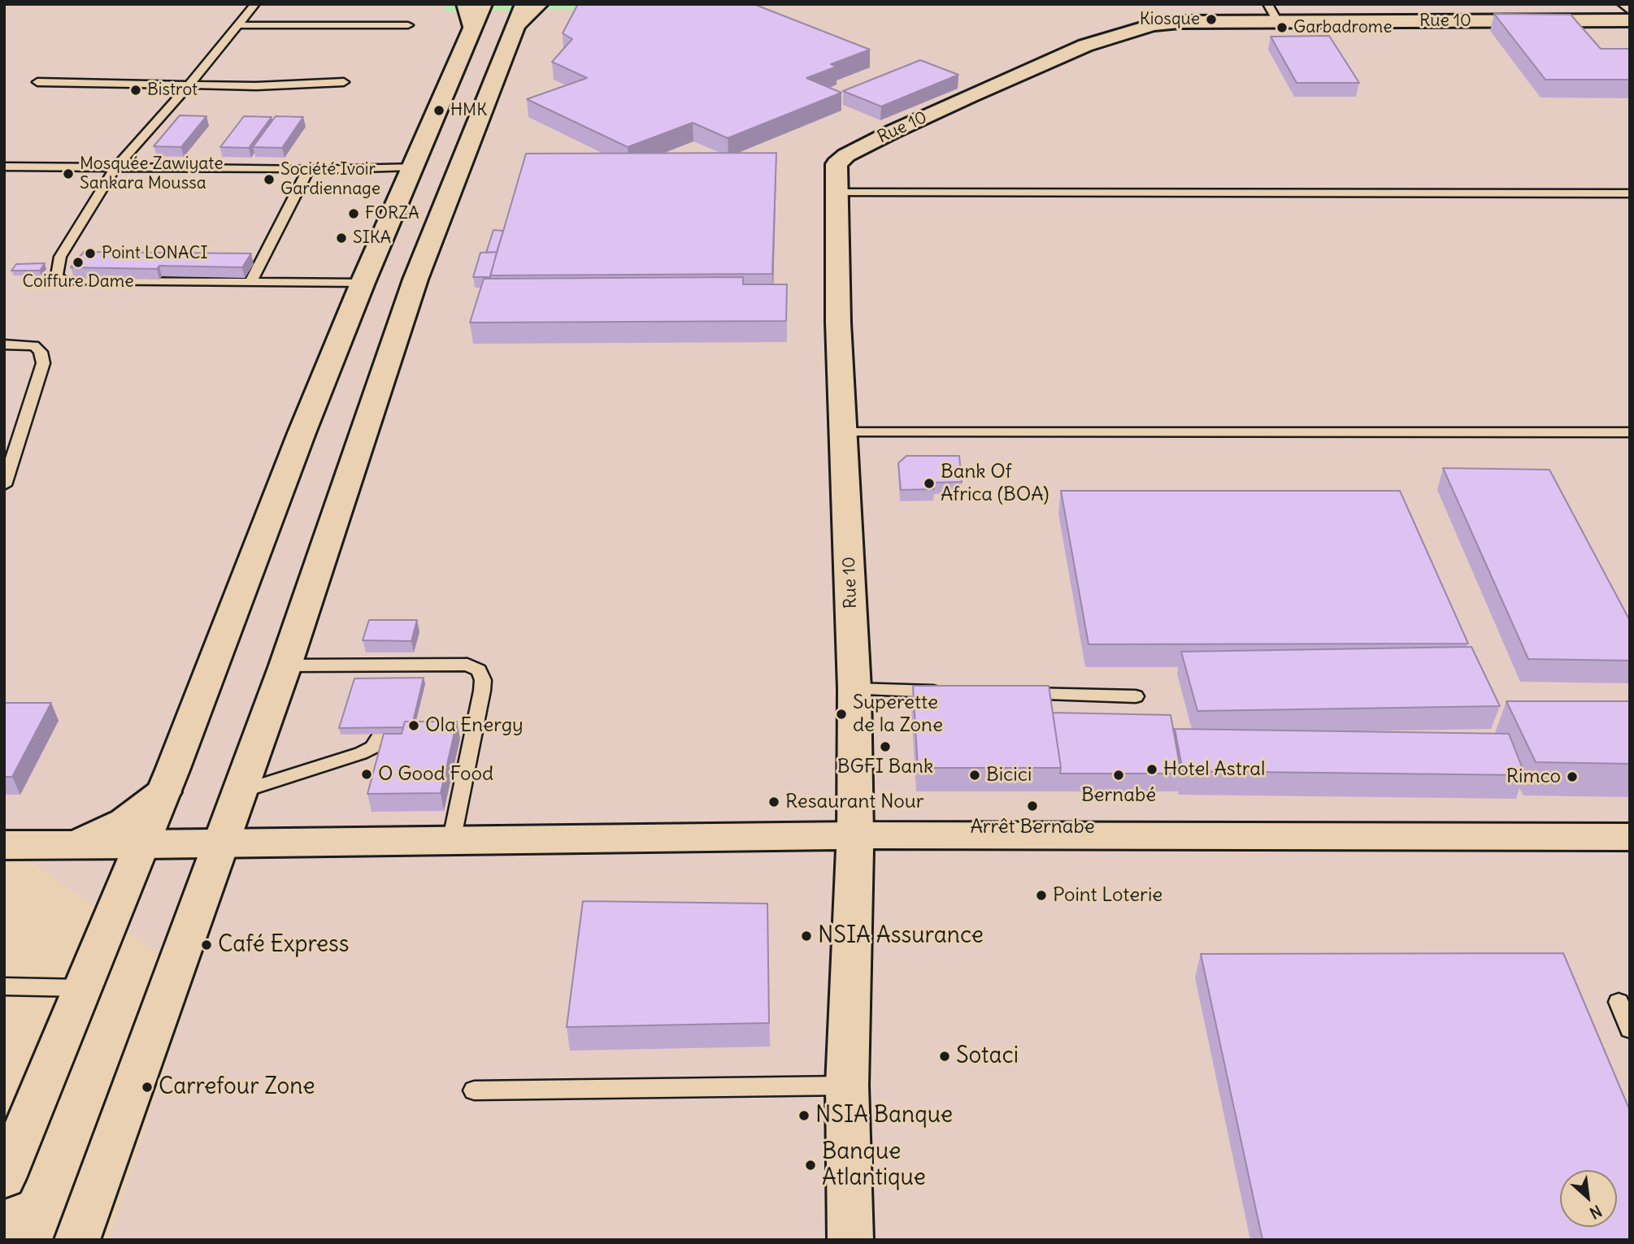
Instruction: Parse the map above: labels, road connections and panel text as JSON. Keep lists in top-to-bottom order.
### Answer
{
  "streets": {
    "main road": ["Rue 10"]
  },
  "places": [
    "Kiosque",
    "Garbadrome",
    "Bistrot",
    "HMK",
    "Mosquée Zawiyate Sankara Moussa",
    "Société Ivoir Gardiennage",
    "FORZA",
    "SIKA",
    "Point LONACI",
    "Coiffure Dame",
    "Bank Of Africa (BOA)",
    "Superette de la Zone",
    "Ola Energy",
    "BGFI Bank",
    "Hotel Astral",
    "O Good Food",
    "Bicici",
    "Bernabé",
    "Rimco",
    "Resaurant Nour",
    "Arrêt Bernabe",
    "Point Loterie",
    "NSIA Assurance",
    "Café Express",
    "Sotaci",
    "Carrefour Zone",
    "NSIA Banque",
    "Banque Atlantique"
  ],
  "north": "bottom right"
}
